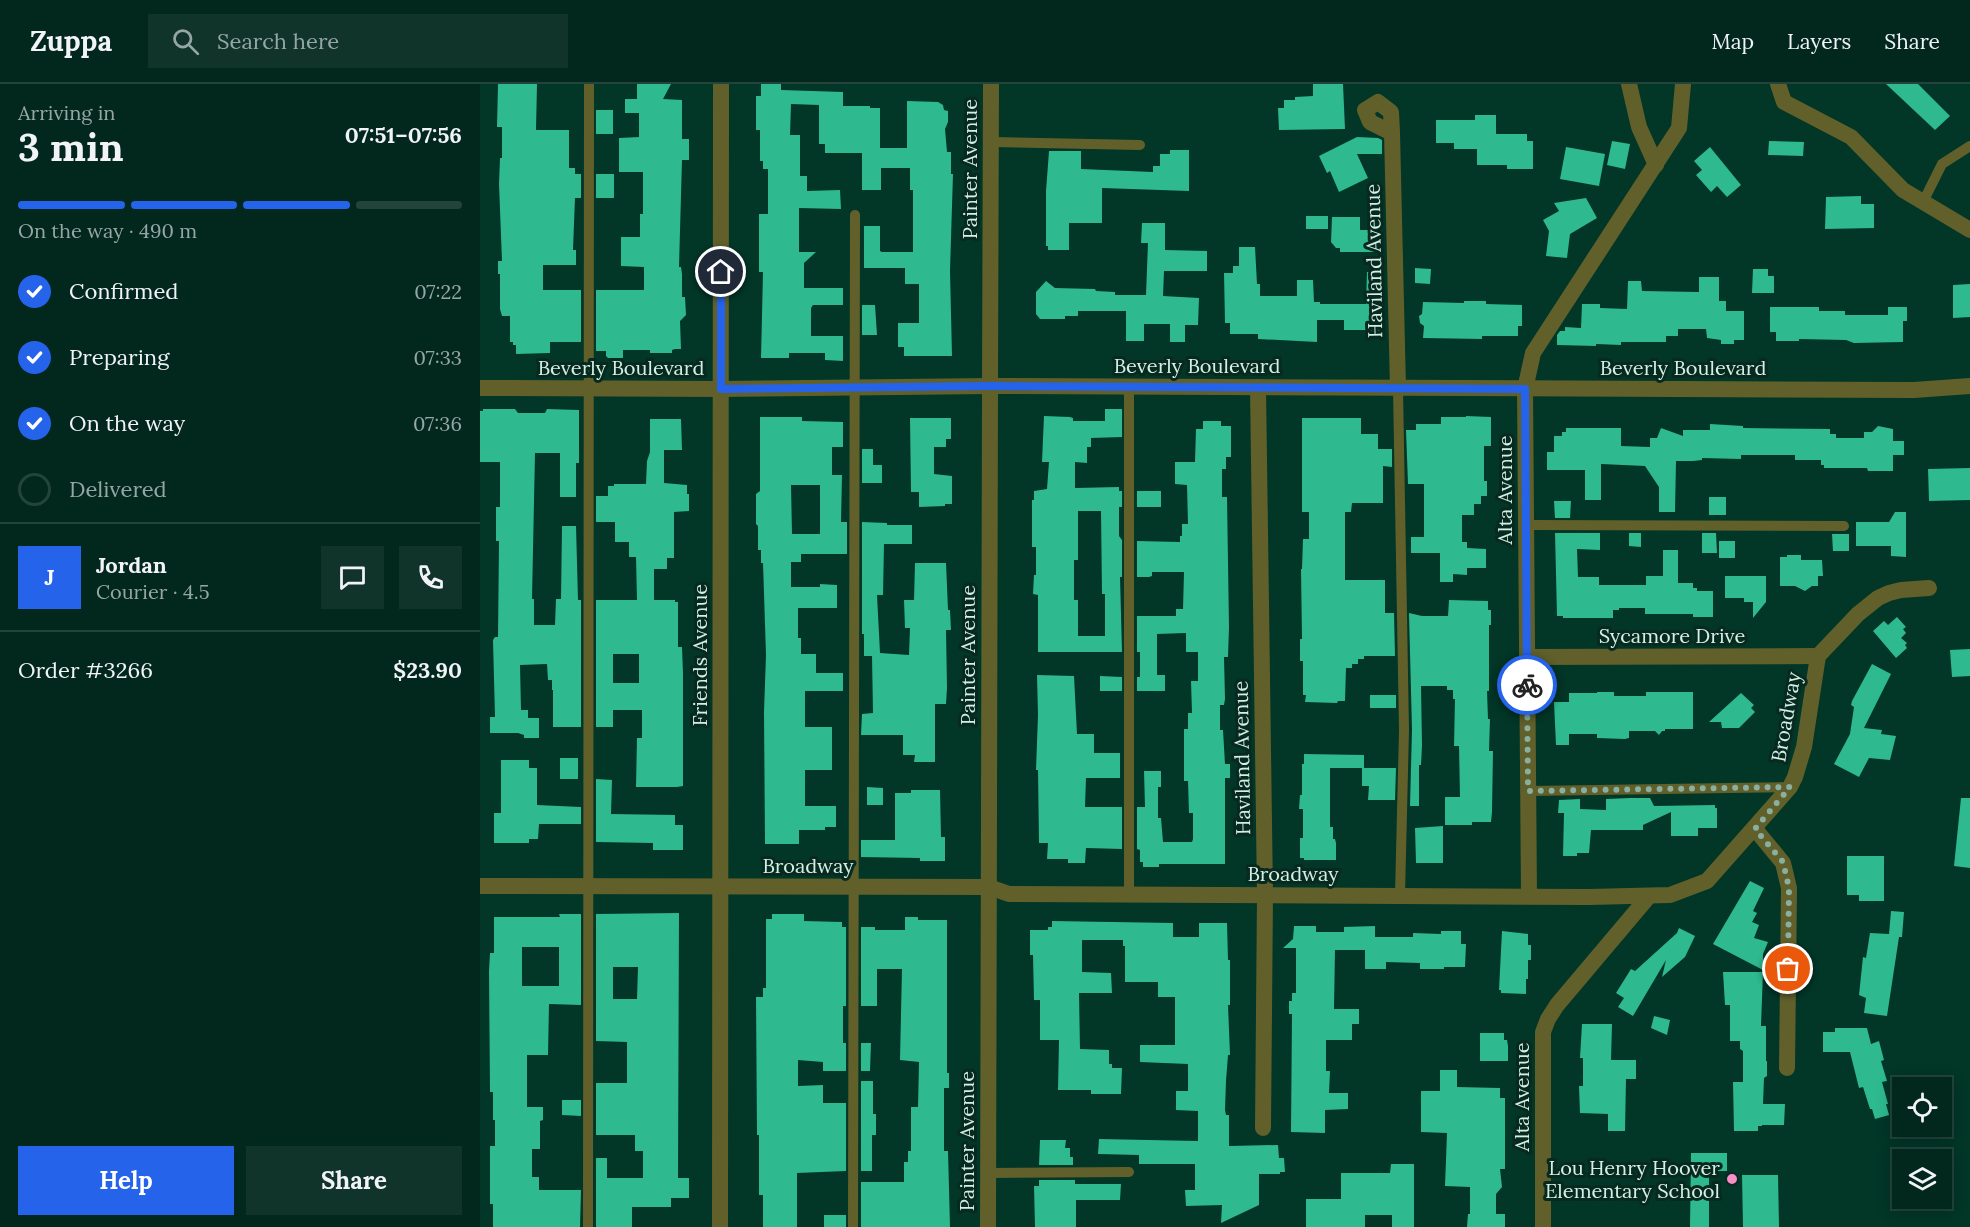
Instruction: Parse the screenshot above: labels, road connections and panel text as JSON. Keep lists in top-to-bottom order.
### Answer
{
  "streets": {
    "street": [
      "Painter Avenue",
      "Haviland Avenue",
      "Beverly Boulevard",
      "Alta Avenue",
      "Sycamore Drive",
      "Friends Avenue",
      "Broadway"
    ]
  },
  "crossings": [
    ["Painter Avenue", "Beverly Boulevard"],
    ["Painter Avenue", "Broadway"],
    ["Haviland Avenue", "Beverly Boulevard"],
    ["Haviland Avenue", "Broadway"],
    ["Beverly Boulevard", "Alta Avenue"],
    ["Beverly Boulevard", "Friends Avenue"],
    ["Alta Avenue", "Sycamore Drive"],
    ["Alta Avenue", "Broadway"],
    ["Sycamore Drive", "Broadway"],
    ["Friends Avenue", "Broadway"]
  ],
  "places": ["Lou Henry Hoover Elementary School"],
  "page": {
    "header": "Zuppa",
    "search": "Search here",
    "nav": ["Map", "Layers", "Share"],
    "heading": ["3 min", "Arriving in", "07:51–07:56"],
    "panel": [
      "Jordan",
      "Courier · 4.5",
      "Order #3266",
      "$23.90"
    ],
    "bar": "On the way · 490 m",
    "list": [
      ["Confirmed", "07:22"],
      ["Preparing", "07:33"],
      ["On the way", "07:36"],
      "Delivered"
    ],
    "round": "J",
    "buttons": ["Help", "Share"]
  }
}
